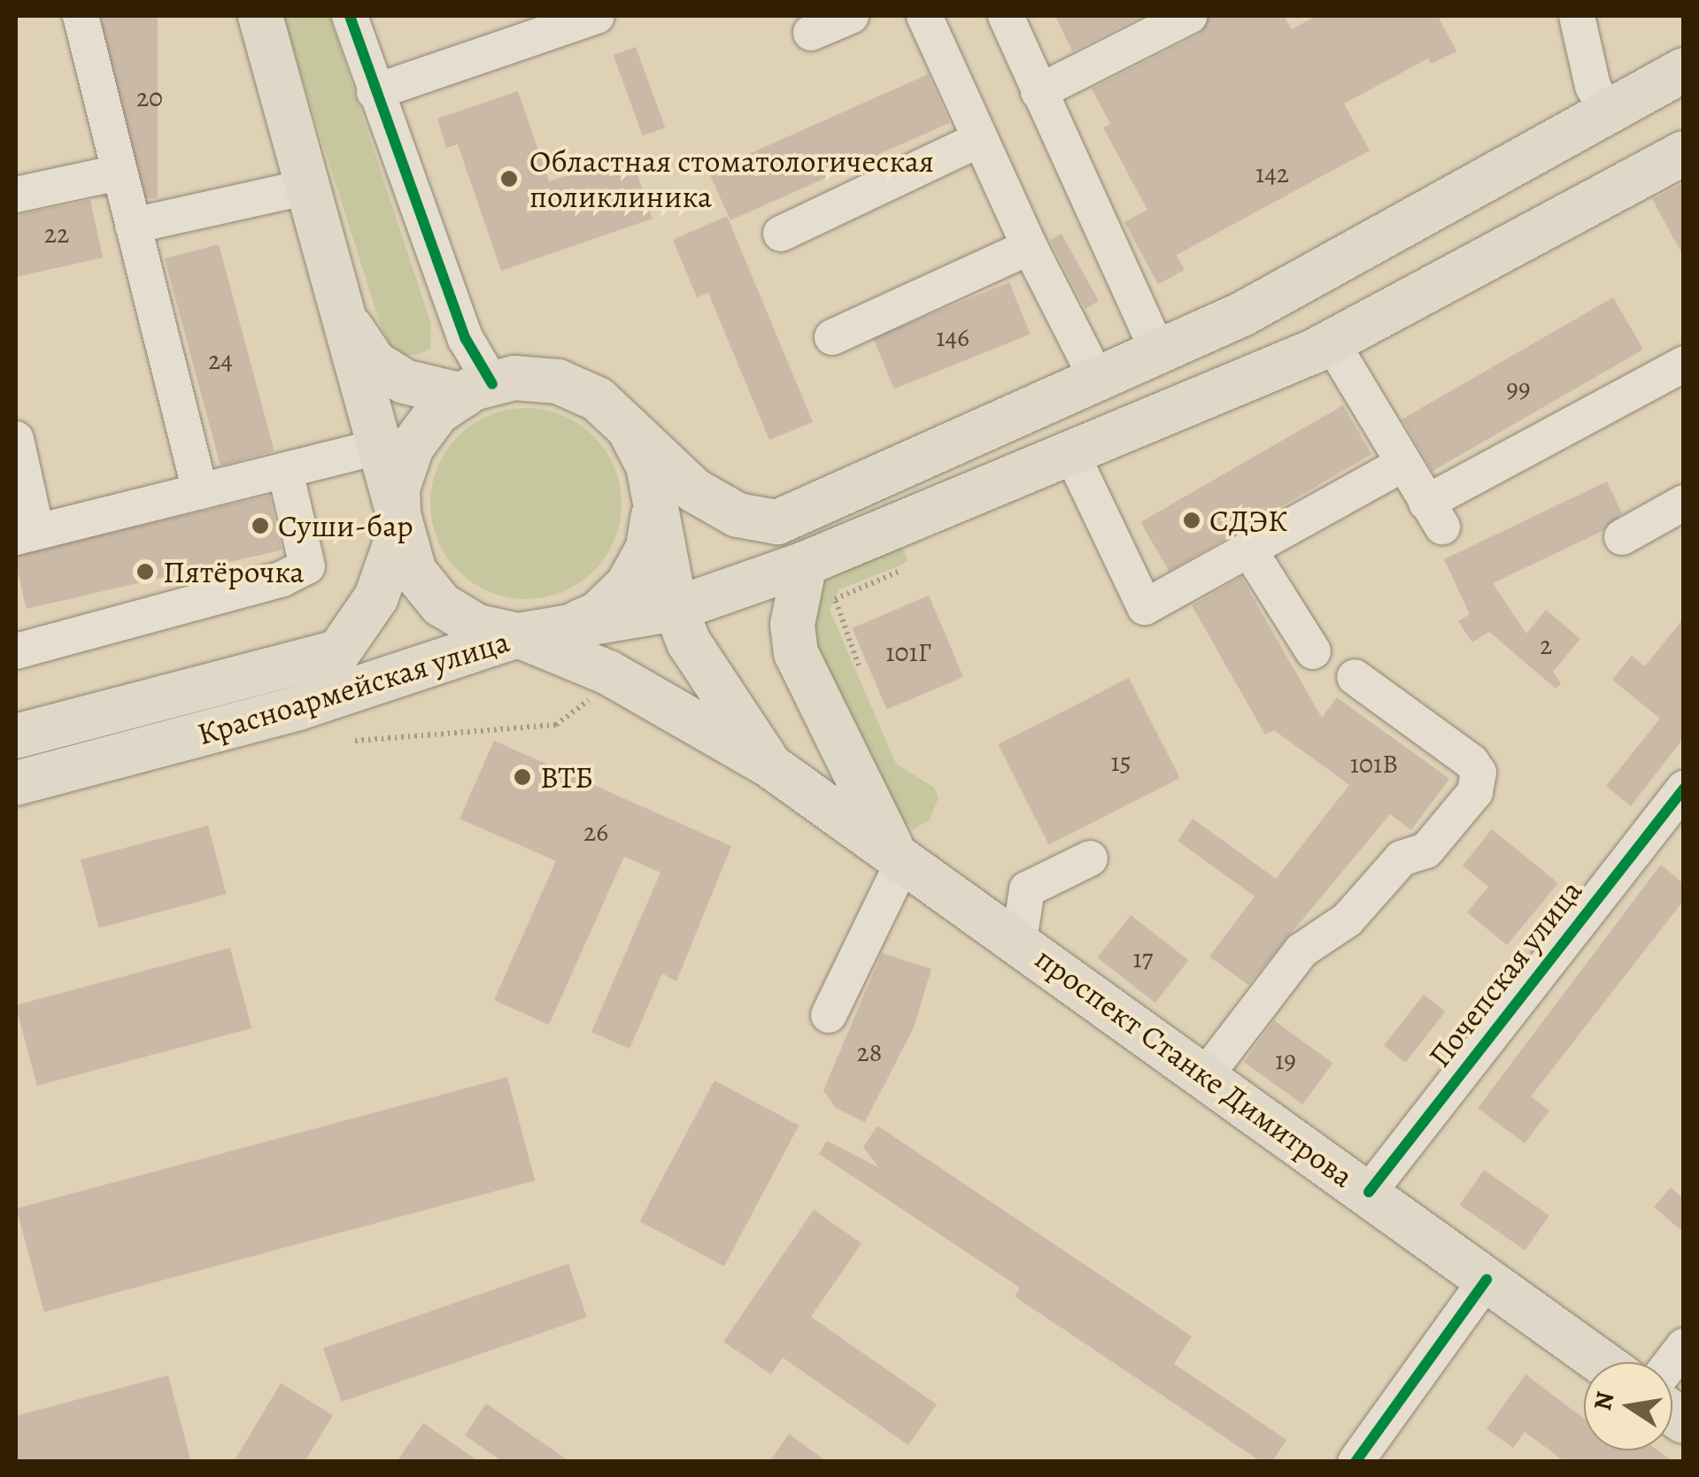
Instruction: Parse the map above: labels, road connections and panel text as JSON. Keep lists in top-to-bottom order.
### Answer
{
  "streets": {
    "main road": ["Красноармейская улица", "проспект Станке Димитрова"],
    "street": ["Почепская улица"]
  },
  "crossings": [
    ["Красноармейская улица", "проспект Станке Димитрова"],
    ["Почепская улица", "проспект Станке Димитрова"]
  ],
  "places": [
    "Областная стоматологическая поликлиника",
    "СДЭК",
    "Суши-бар",
    "Пятёрочка",
    "ВТБ"
  ],
  "house_numbers": [
    "20",
    "142",
    "22",
    "146",
    "24",
    "99",
    "2",
    "101Г",
    "15",
    "101В",
    "26",
    "17",
    "28",
    "19"
  ],
  "north": "left"
}
